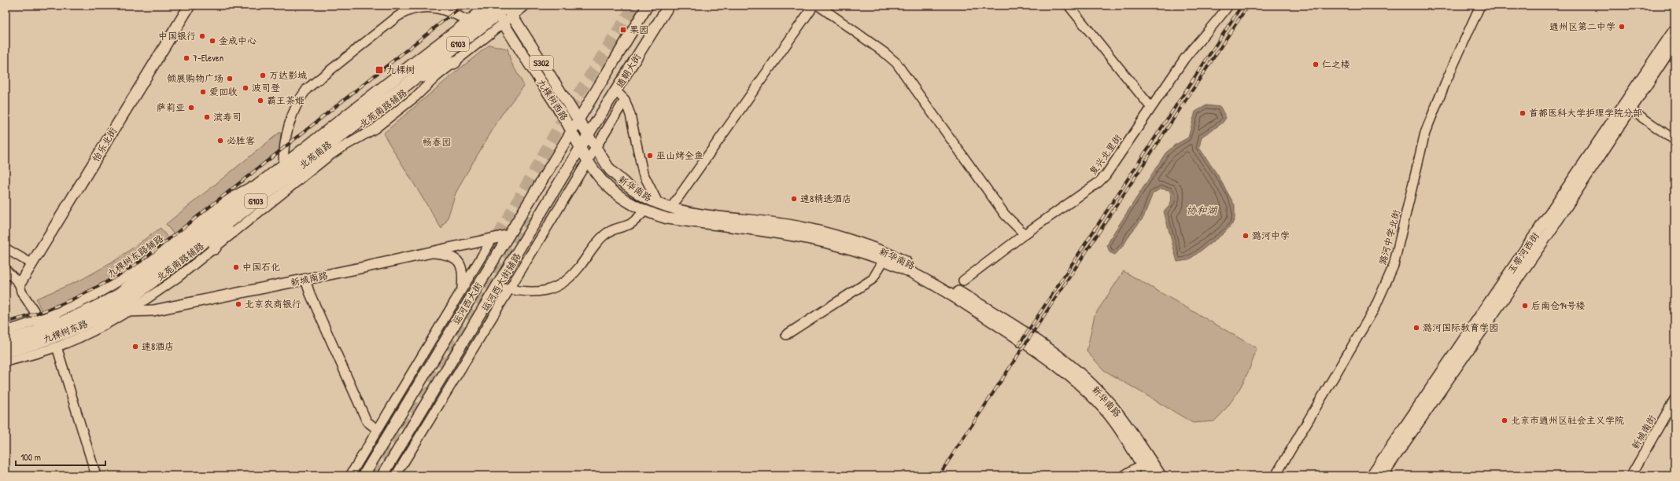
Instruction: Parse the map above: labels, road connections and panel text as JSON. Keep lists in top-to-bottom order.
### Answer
{
  "streets": {
    "highway": ["G103", "北苑南路", "九棵树东路"],
    "main road": [
      "S302",
      "通朝大街",
      "九棵树西路",
      "怡乐北街",
      "新华南路",
      "玉带河西街",
      "新城南路",
      "运河西大街"
    ],
    "street": [
      "北苑南路辅路",
      "复兴北里街",
      "潞河中学北街",
      "九棵树东路辅路",
      "运河西大街辅路",
      "新城南街"
    ]
  },
  "crossings": [
    ["通朝大街", "九棵树西路"],
    ["通朝大街", "新华南路"],
    ["通朝大街", "运河西大街"],
    ["九棵树西路", "北苑南路辅路"],
    ["九棵树西路", "北苑南路"],
    ["九棵树西路", "新华南路"],
    ["九棵树西路", "运河西大街"],
    ["北苑南路辅路", "北苑南路"],
    ["北苑南路辅路", "新城南路"],
    ["北苑南路辅路", "九棵树东路"],
    ["北苑南路", "九棵树东路辅路"],
    ["北苑南路", "新城南路"],
    ["北苑南路", "九棵树东路"],
    ["新华南路", "运河西大街辅路"],
    ["新华南路", "运河西大街"],
    ["新城南路", "运河西大街"],
    ["新城南路", "九棵树东路"]
  ],
  "water": ["协和湖"],
  "parks": ["畅春园"],
  "places": {
    "other": [
      "通州区第二中学",
      "中国银行",
      "金成中心",
      "7-Eleven",
      "仁之楼",
      "万达影城",
      "领展购物广场",
      "波司登",
      "爱回收",
      "霸王茶姬",
      "萨莉亚",
      "首都医科大学护理学院分部",
      "滨寿司",
      "必胜客",
      "巫山烤全鱼",
      "速8精选酒店",
      "潞河中学",
      "中国石化",
      "北京农商银行",
      "后南仓14号楼",
      "潞河国际教育学园",
      "速8酒店",
      "北京市通州区社会主义学院"
    ],
    "transit": ["果园", "九棵树"]
  },
  "scale_bar": "100 m"
}
